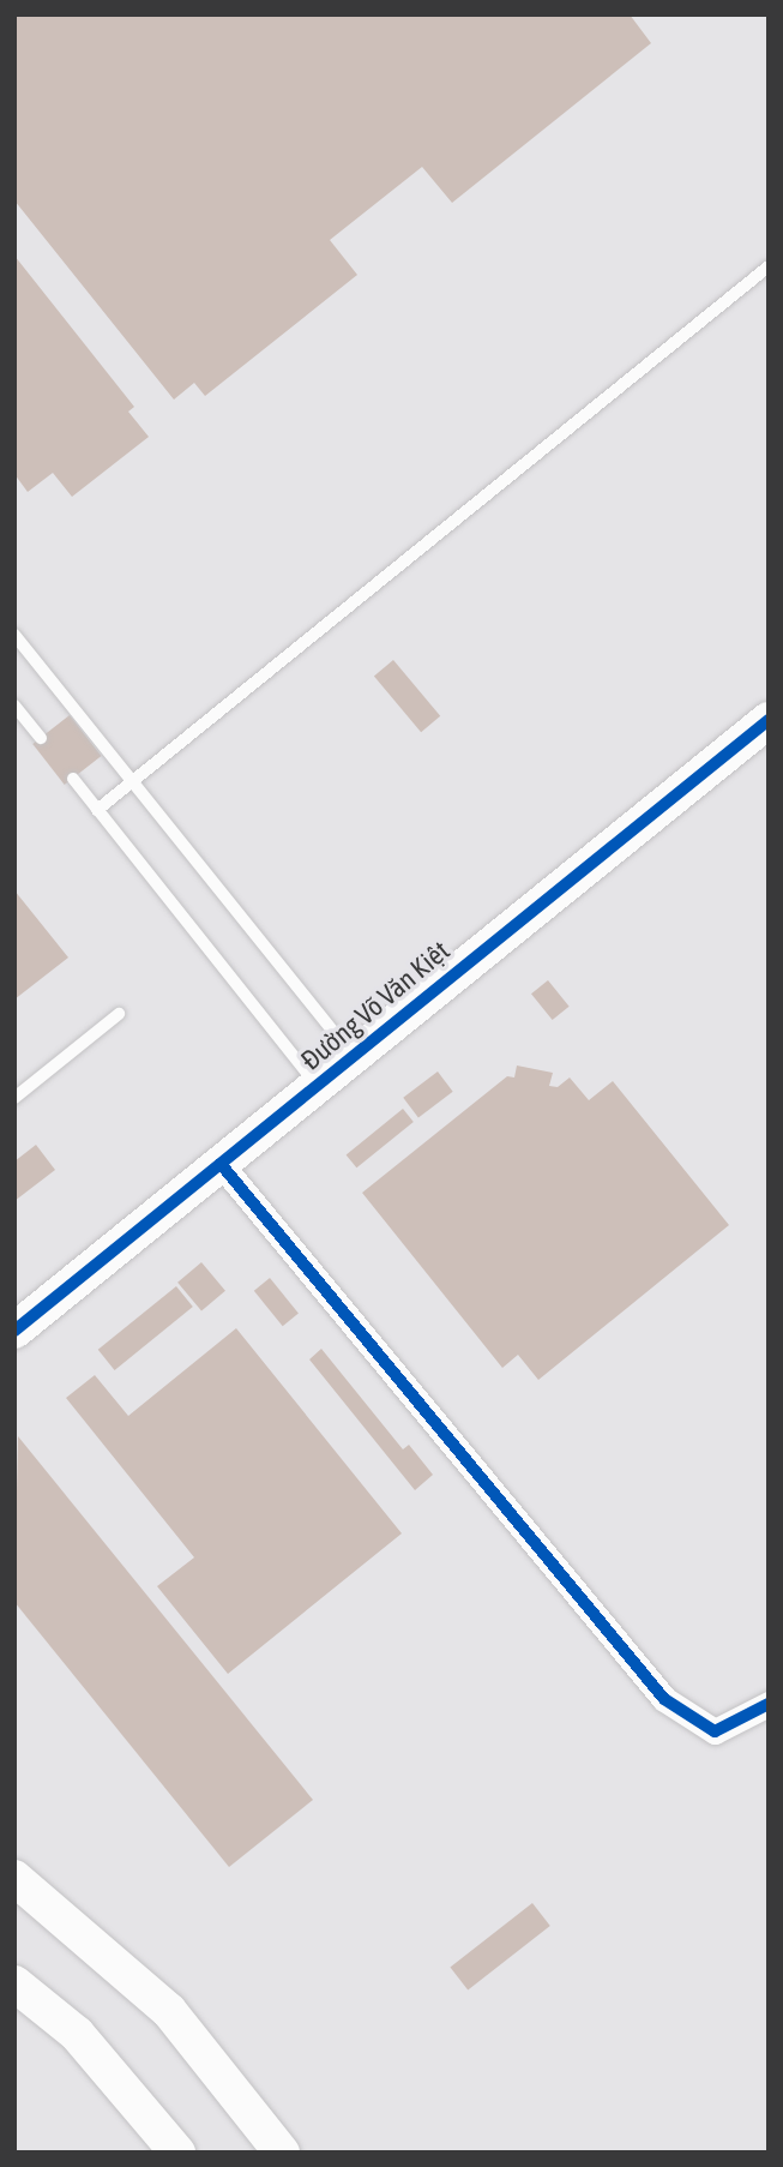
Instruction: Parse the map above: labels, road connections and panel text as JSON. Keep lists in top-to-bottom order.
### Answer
{
  "streets": {
    "street": ["Đường Võ Văn Kiệt"]
  }
}
